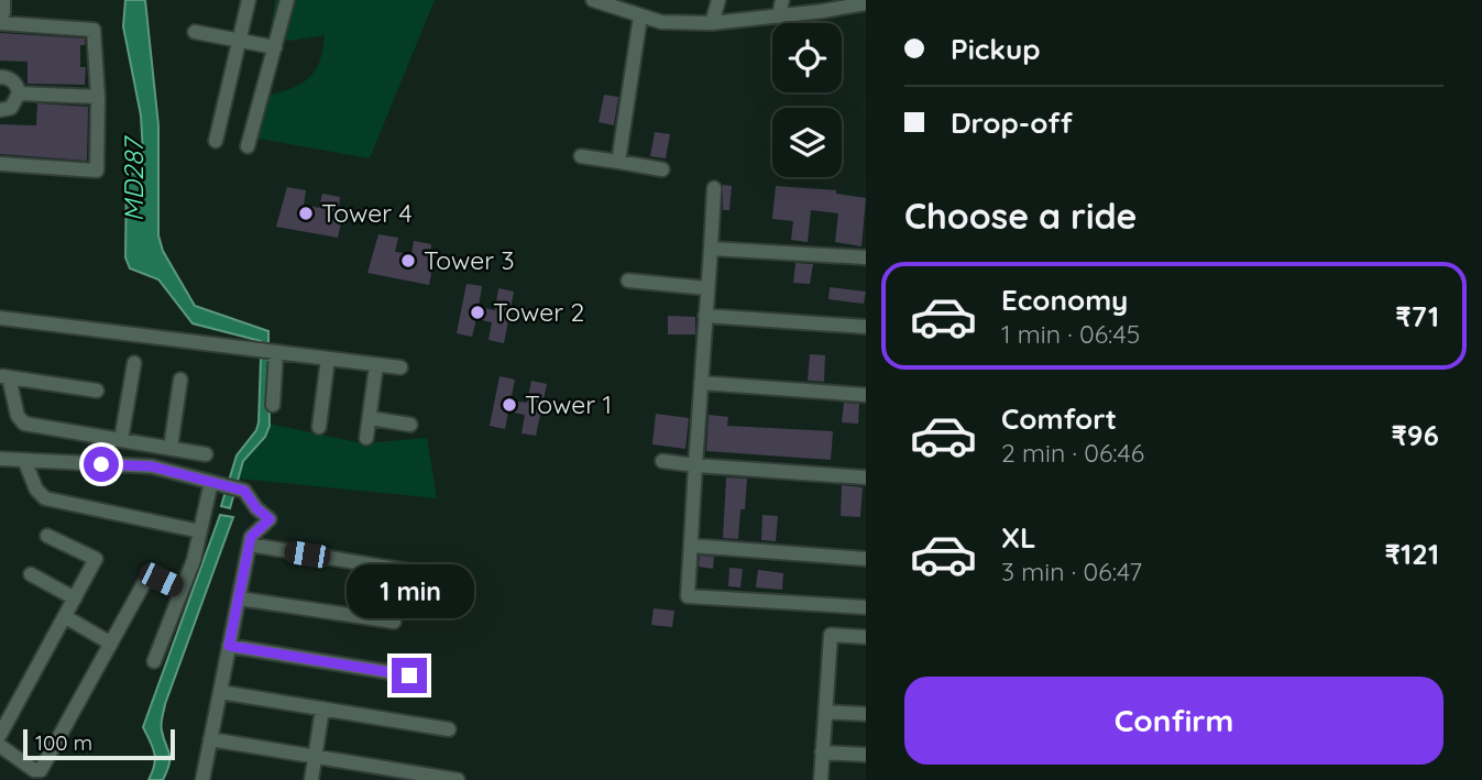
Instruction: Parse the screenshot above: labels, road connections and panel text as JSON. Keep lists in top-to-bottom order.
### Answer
{
  "water": ["MD287"],
  "places": [
    "Tower 4",
    "Tower 3",
    "Tower 2",
    "Tower 1"
  ],
  "scale_bar": "100 m",
  "page": {
    "banner": ["Pickup", "Drop-off"],
    "heading": "Choose a ride",
    "list": [
      {
        "name": "Economy",
        "note": "1 min · 06:45",
        "value": "₹71"
      },
      {
        "name": "Comfort",
        "note": "2 min · 06:46",
        "value": "₹96"
      },
      {
        "name": "XL",
        "note": "3 min · 06:47",
        "value": "₹121"
      }
    ],
    "bubble": "1 min",
    "buttons": "Confirm",
    "scale": "100 m"
  }
}
